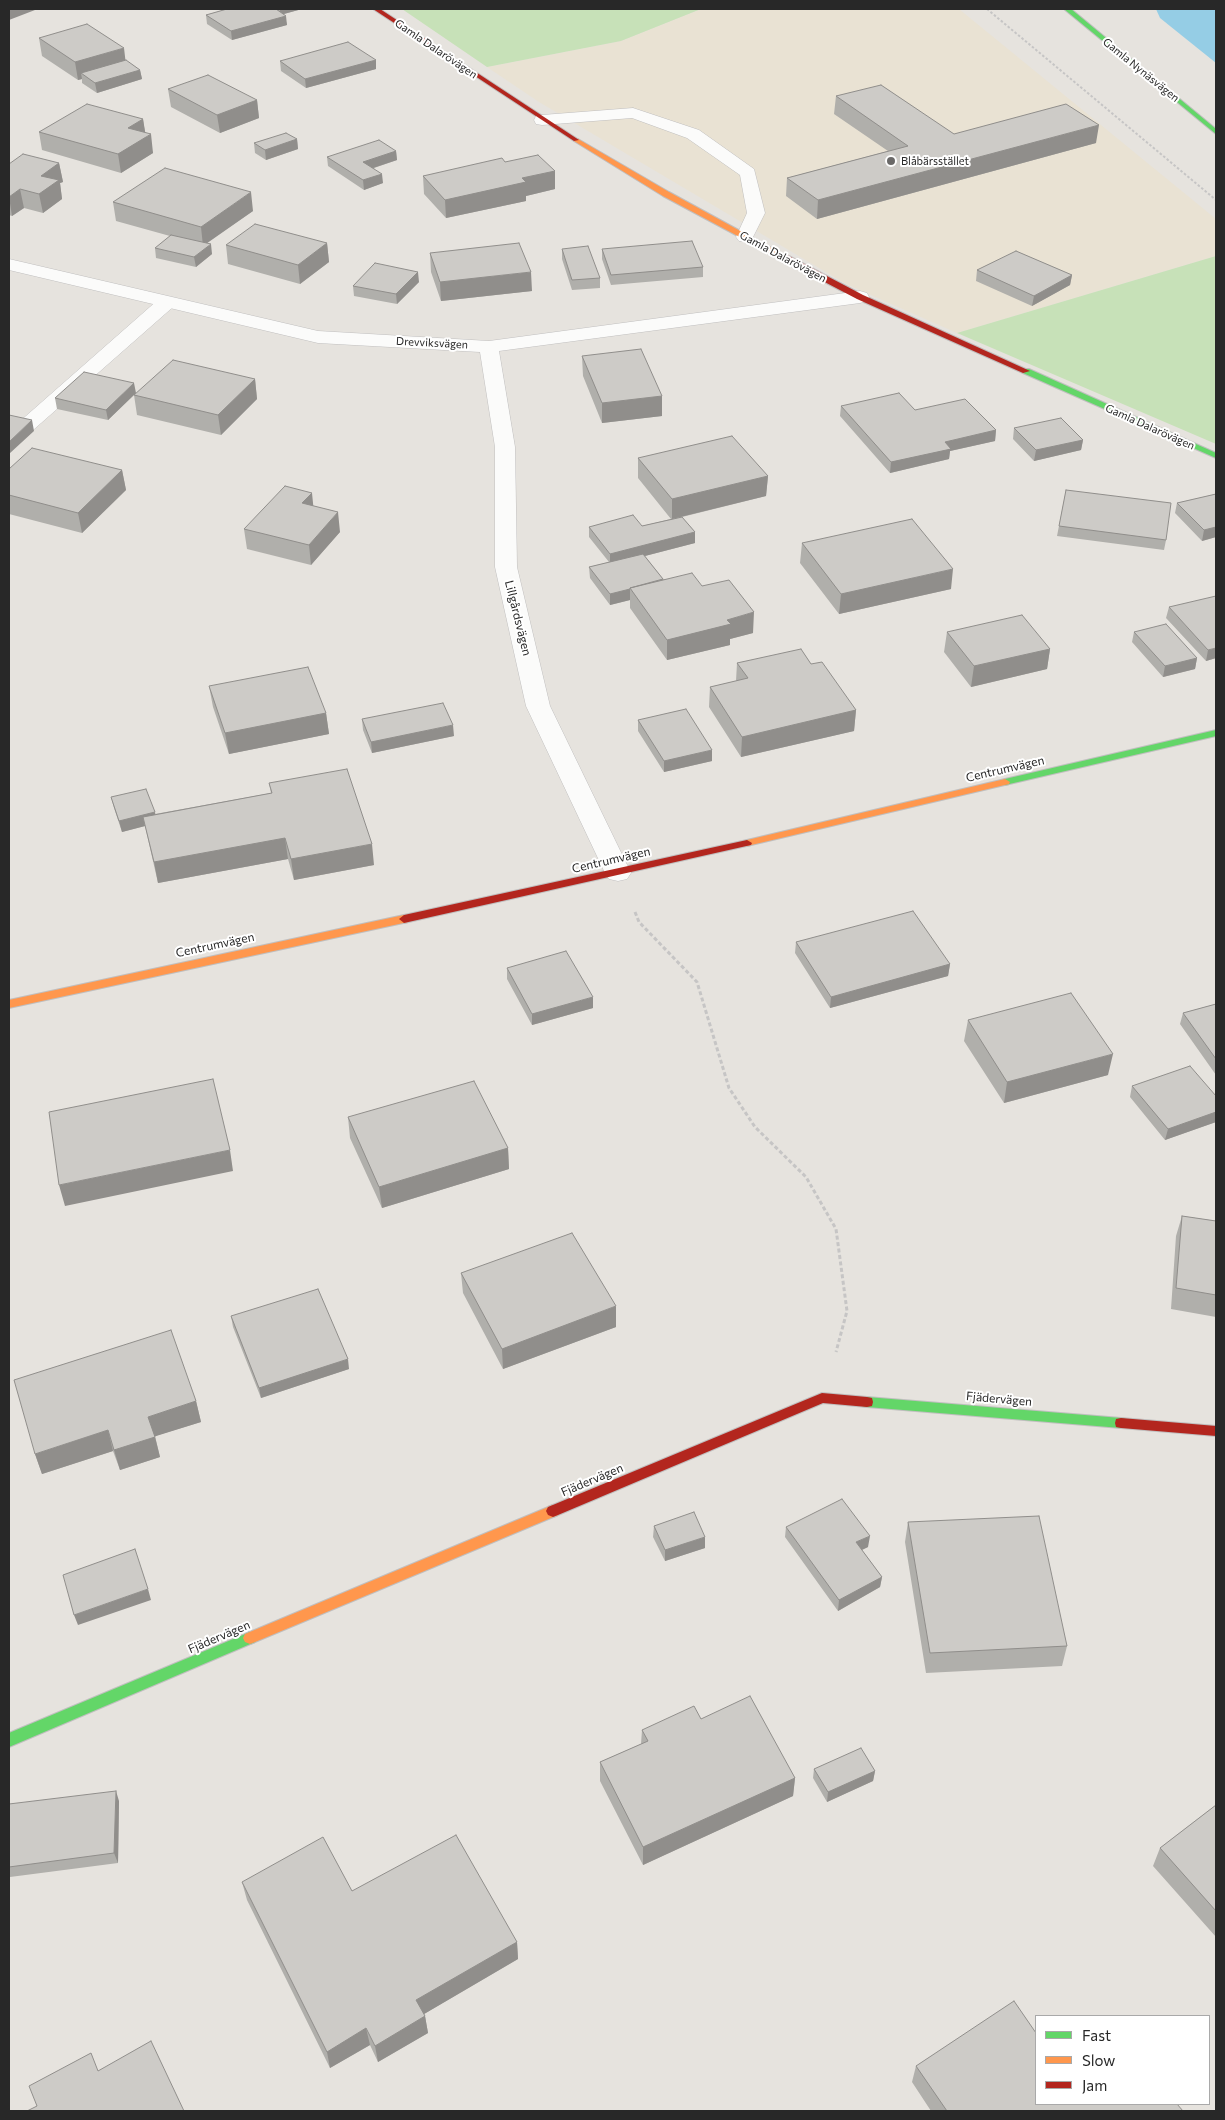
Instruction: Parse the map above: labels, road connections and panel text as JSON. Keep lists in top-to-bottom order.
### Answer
{
  "streets": {
    "street": [
      "Gamla Dalarövägen",
      "Gamla Nynäsvägen",
      "Drevviksvägen",
      "Lillgårdsvägen",
      "Centrumvägen",
      "Fjädervägen"
    ]
  },
  "crossings": [
    ["Gamla Dalarövägen", "Drevviksvägen"],
    ["Drevviksvägen", "Lillgårdsvägen"],
    ["Lillgårdsvägen", "Centrumvägen"]
  ],
  "places": ["Blåbärsstället"],
  "legend": ["Fast", "Slow", "Jam"]
}
